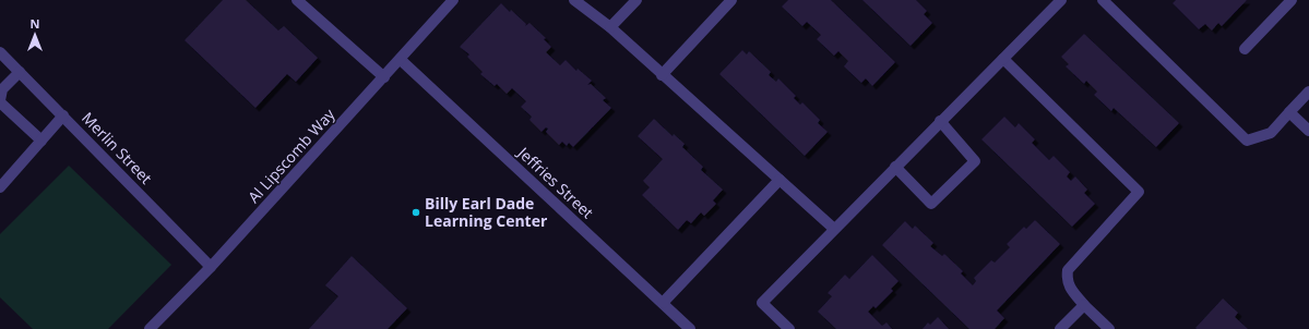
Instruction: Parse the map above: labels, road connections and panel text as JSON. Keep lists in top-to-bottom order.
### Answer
{
  "streets": {
    "street": ["Merlin Street", "Al Lipscomb Way", "Jeffries Street"]
  },
  "crossings": [
    ["Merlin Street", "Al Lipscomb Way"],
    ["Al Lipscomb Way", "Jeffries Street"]
  ],
  "places": ["Billy Earl Dade Learning Center"],
  "north": "top"
}
